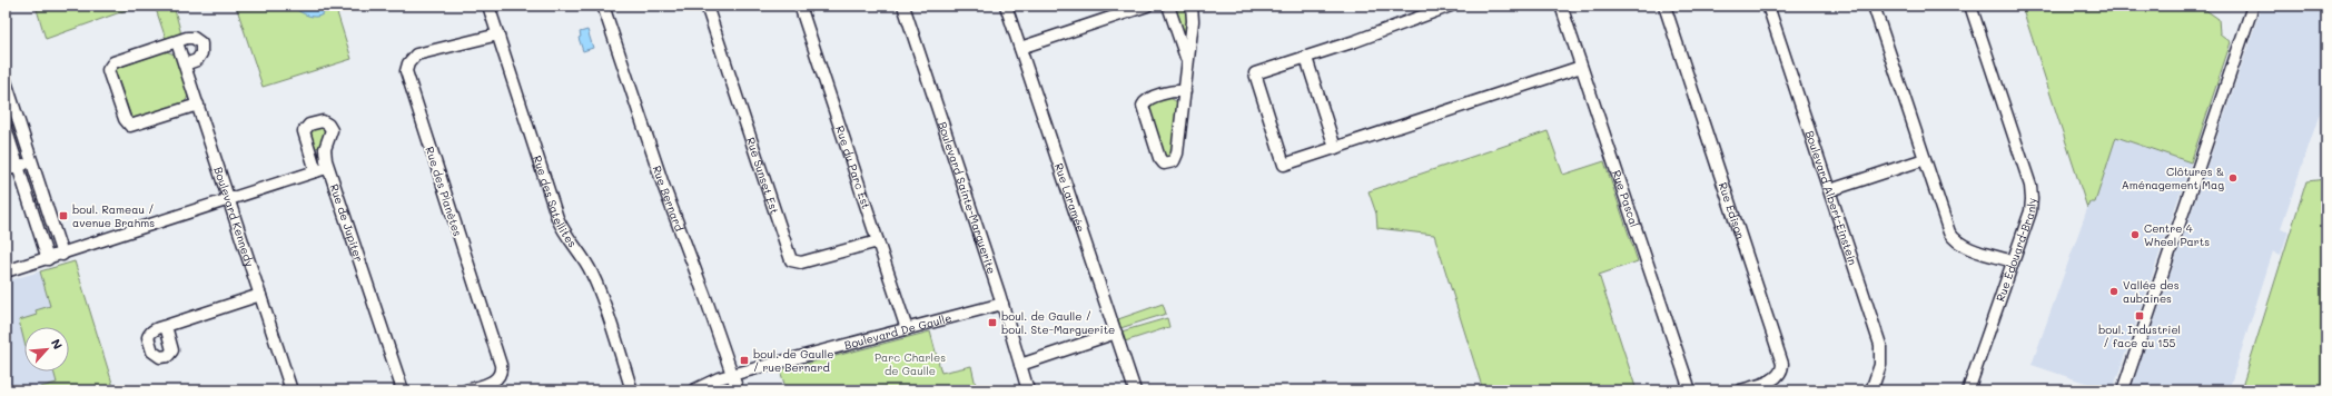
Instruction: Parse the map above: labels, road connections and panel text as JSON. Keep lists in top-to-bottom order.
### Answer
{
  "streets": {
    "street": [
      "Rue du Parc Est",
      "Rue Sunset Est",
      "Rue des Planètes",
      "Rue Bernard",
      "Boulevard Sainte-Marguerite",
      "Rue Laramée",
      "Rue Pascal",
      "Boulevard Albert-Einstein",
      "Rue des Satellites",
      "Rue Edison",
      "Boulevard Kennedy",
      "Rue de Jupiter",
      "Rue Édouard-Branly",
      "Boulevard De Gaulle"
    ]
  },
  "crossings": [
    ["Rue du Parc Est", "Rue Sunset Est"],
    ["Rue du Parc Est", "Boulevard De Gaulle"],
    ["Rue des Planètes", "Rue des Satellites"],
    ["Rue Bernard", "Boulevard De Gaulle"],
    ["Boulevard Sainte-Marguerite", "Boulevard De Gaulle"]
  ],
  "parks": ["Parc Charles de Gaulle"],
  "places": {
    "other": ["Clôtures & Aménagement Mag", "Centre 4 Wheel Parts", "Vallée des aubaines"],
    "transit": [
      "boul. Rameau / avenue Brahms",
      "boul. Industriel / face au 155",
      "boul. de Gaulle / boul. Ste-Marguerite",
      "boul. de Gaulle / rue Bernard"
    ]
  },
  "north": "top right"
}
